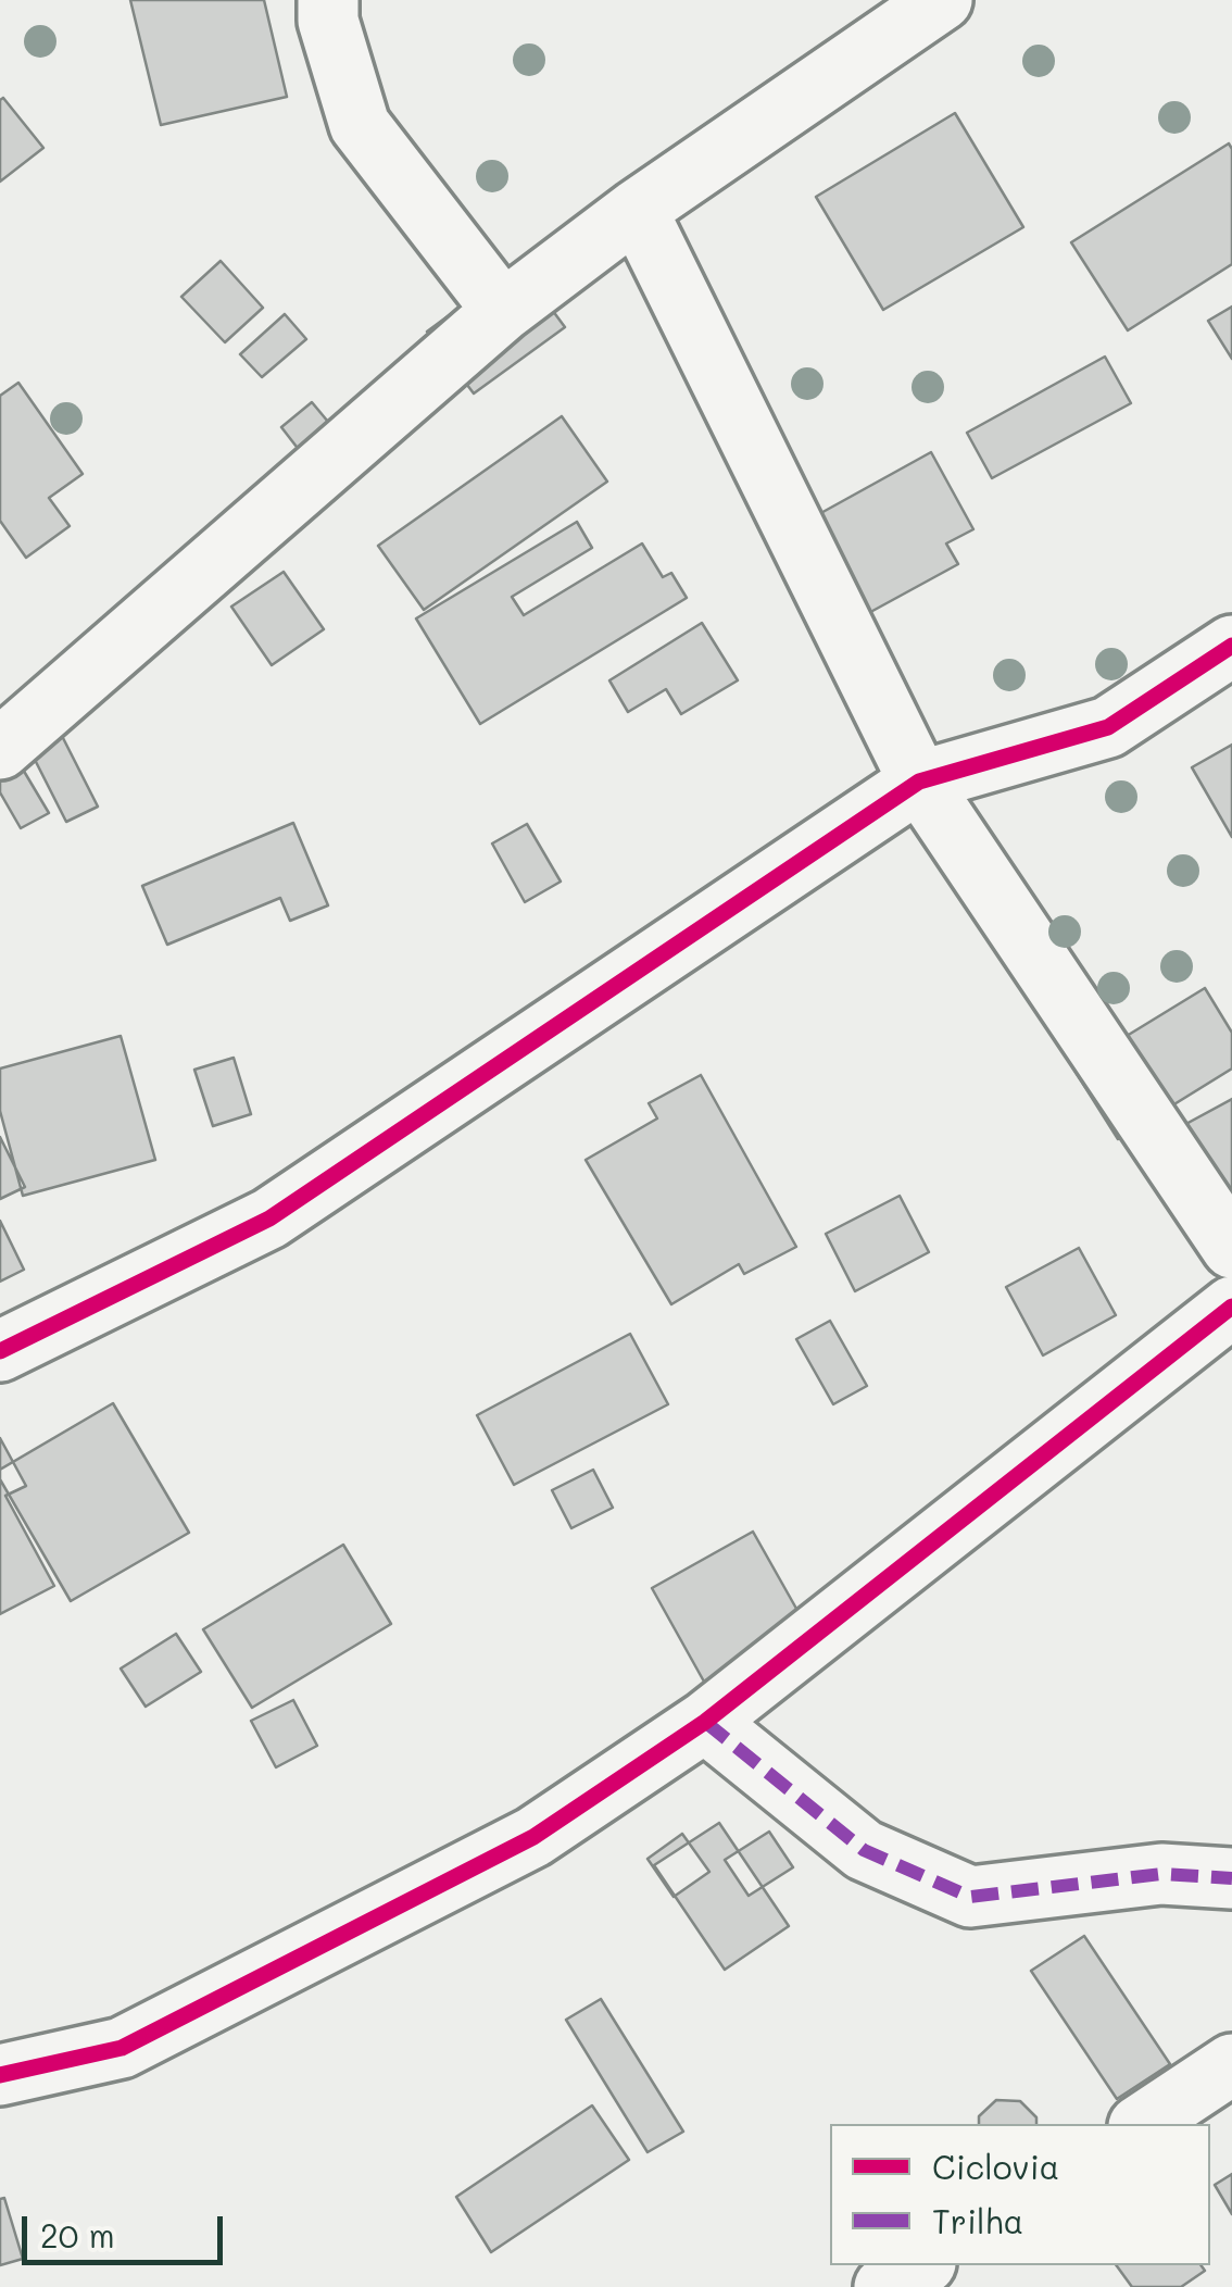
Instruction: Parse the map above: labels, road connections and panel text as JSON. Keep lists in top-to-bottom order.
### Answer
{
  "legend": ["Ciclovia", "Trilha"],
  "scale_bar": "20 m"
}
